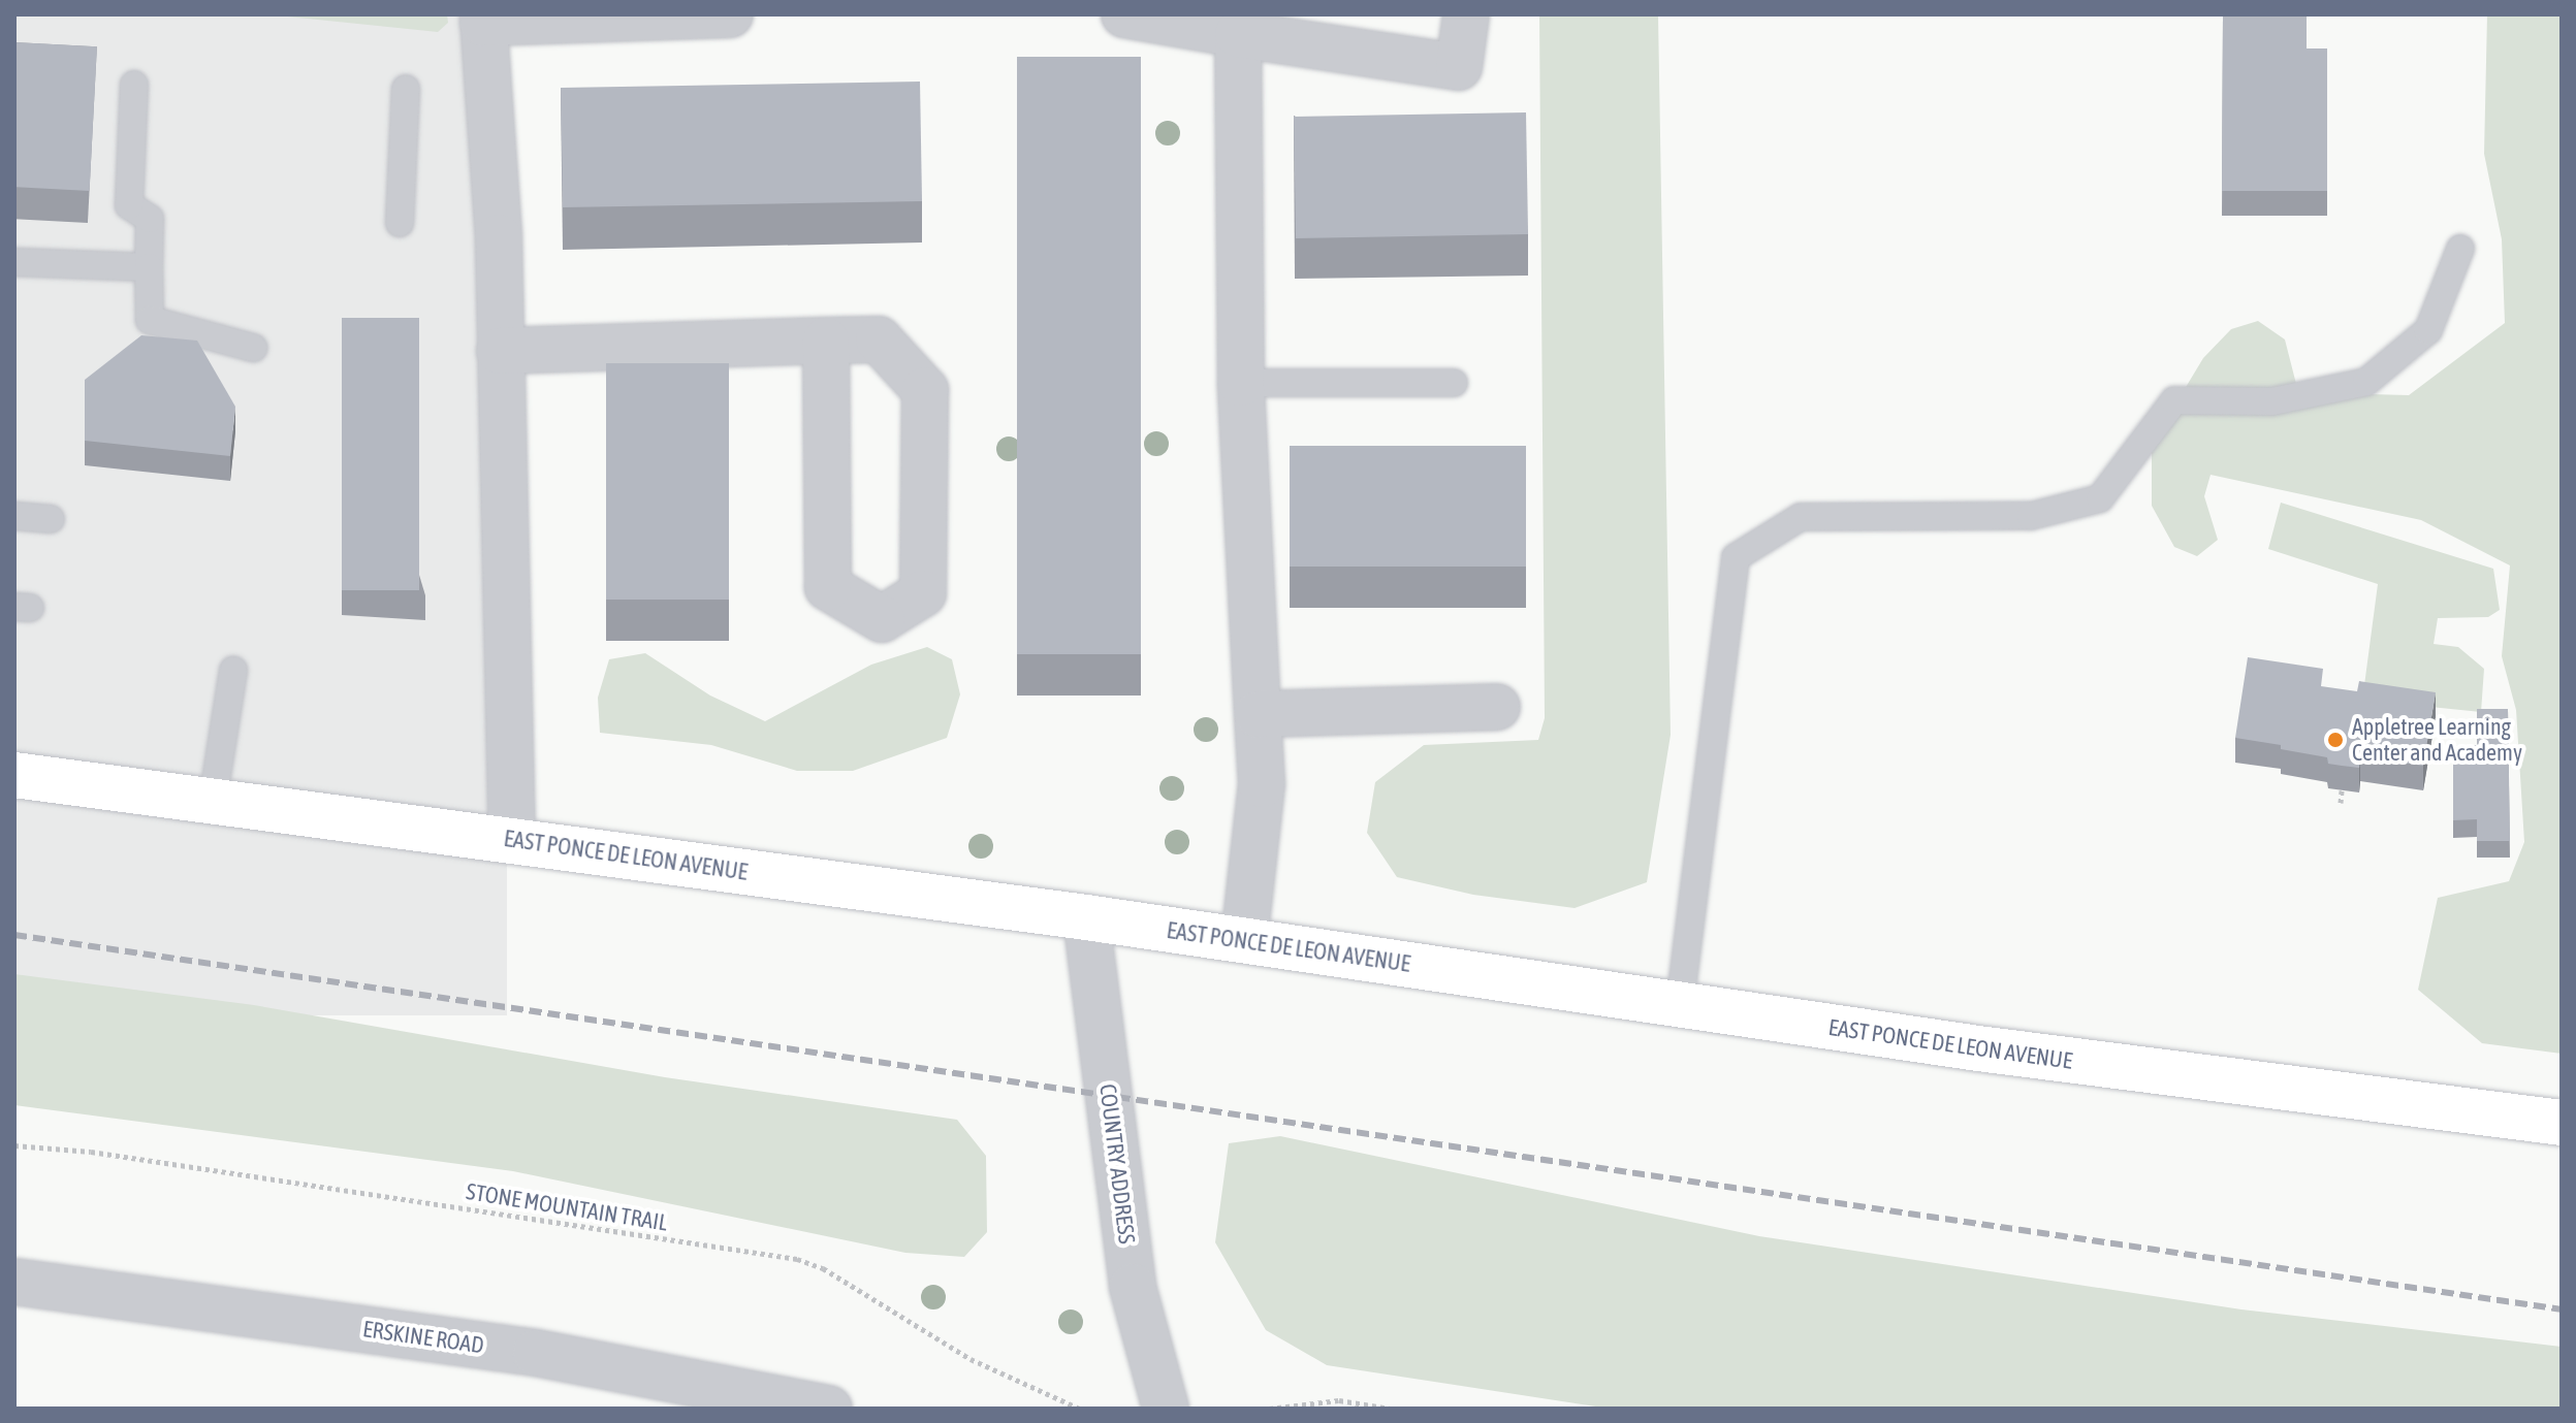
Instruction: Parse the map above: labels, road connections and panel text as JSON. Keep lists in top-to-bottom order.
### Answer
{
  "streets": {
    "main road": ["EAST PONCE DE LEON AVENUE"],
    "street": ["COUNTRY ADDRESS", "ERSKINE ROAD"],
    "path": ["STONE MOUNTAIN TRAIL"]
  },
  "crossings": [
    ["EAST PONCE DE LEON AVENUE", "COUNTRY ADDRESS"]
  ],
  "places": ["Appletree Learning Center and Academy"]
}
